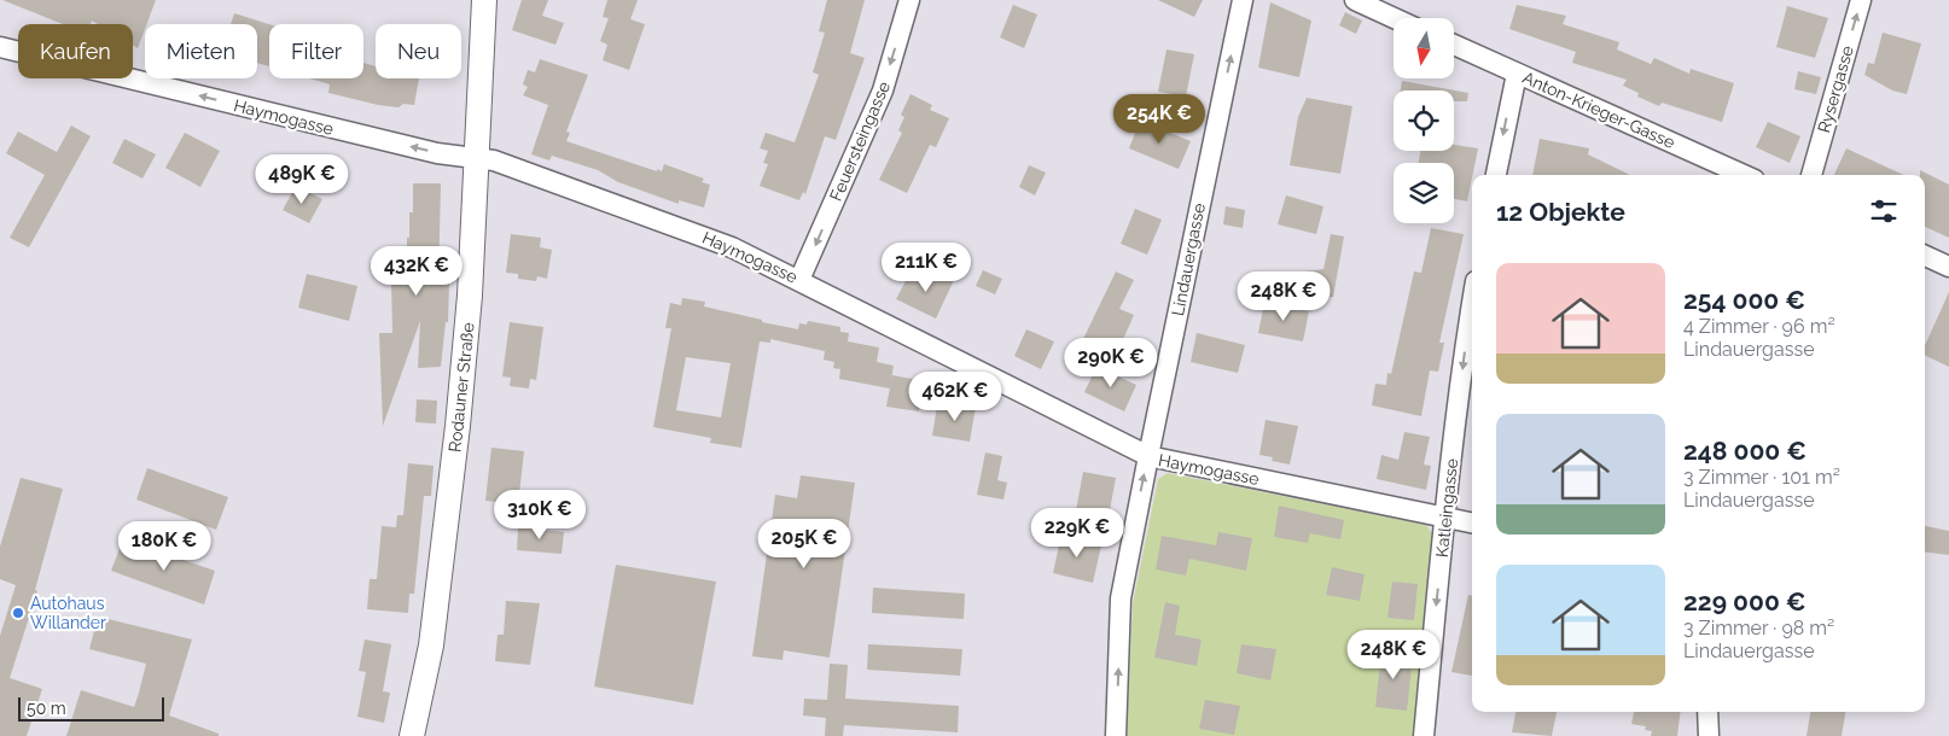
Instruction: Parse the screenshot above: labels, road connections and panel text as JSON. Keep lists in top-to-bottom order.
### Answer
{
  "streets": {
    "main road": ["Rodauner Straße"],
    "street": [
      "Rysergasse",
      "Anton-Krieger-Gasse",
      "Haymogasse",
      "Feuersteingasse",
      "Lindauergasse",
      "Katleingasse"
    ]
  },
  "crossings": [
    ["Haymogasse", "Feuersteingasse"],
    ["Haymogasse", "Lindauergasse"],
    ["Haymogasse", "Rodauner Straße"],
    ["Haymogasse", "Katleingasse"]
  ],
  "one_way": [
    "Rysergasse",
    "Feuersteingasse",
    "Lindauergasse",
    "Katleingasse"
  ],
  "places": ["Autohaus Willander"],
  "scale_bar": "50 m",
  "north": "bottom",
  "page": {
    "chip": [
      "Kaufen",
      "Mieten",
      "Filter",
      "Neu"
    ],
    "price": [
      "254K €",
      "489K €",
      "211K €",
      "432K €",
      "248K €",
      "290K €",
      "462K €",
      "310K €",
      "229K €",
      "205K €",
      "180K €",
      "248K €"
    ],
    "heading": "12 Objekte",
    "list": [
      {
        "name": "254 000 €",
        "note": "4 Zimmer · 96 m² · Lindauergasse"
      },
      {
        "name": "248 000 €",
        "note": "3 Zimmer · 101 m² · Lindauergasse"
      },
      {
        "name": "229 000 €",
        "note": "3 Zimmer · 98 m² · Lindauergasse"
      }
    ],
    "scale": "50 m"
  }
}
